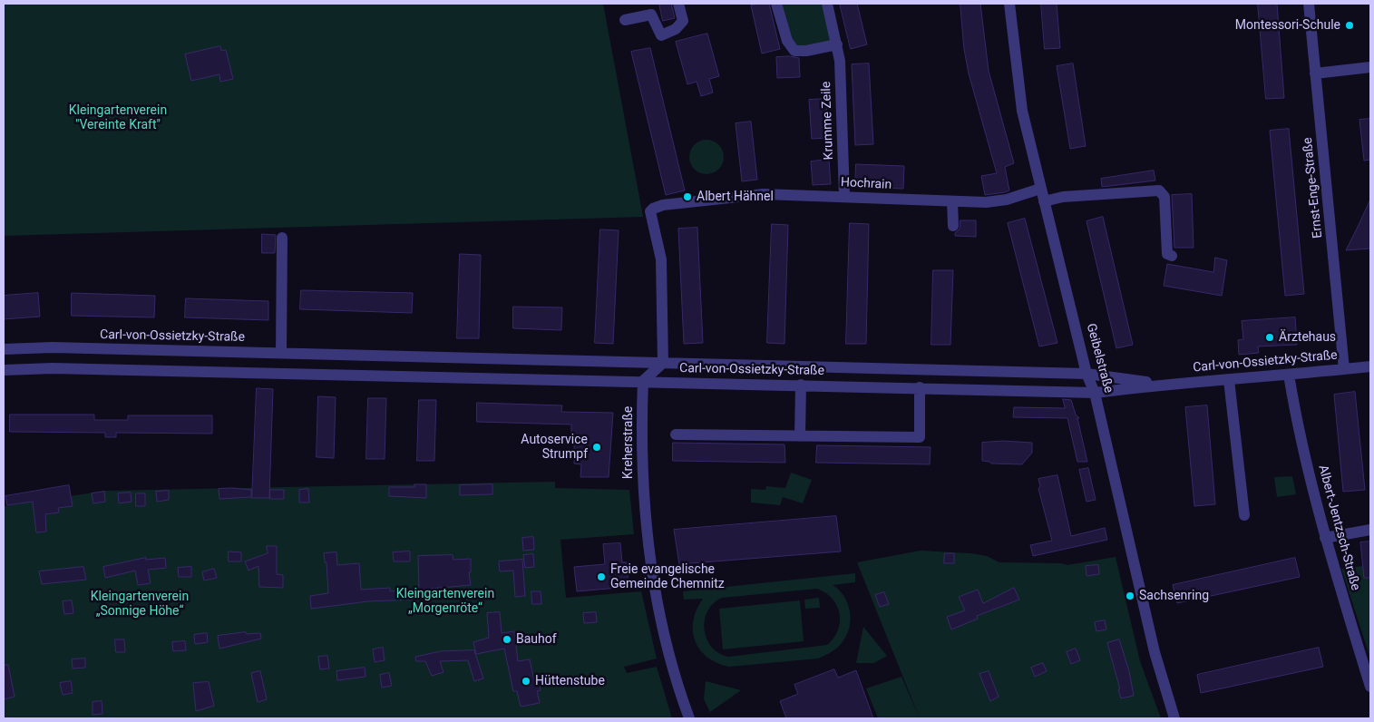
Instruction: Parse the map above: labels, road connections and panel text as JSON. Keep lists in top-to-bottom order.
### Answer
{
  "streets": {
    "street": [
      "Krumme Zeile",
      "Hochrain",
      "Ernst-Enge-Straße",
      "Carl-von-Ossietzky-Straße",
      "Geibelstraße",
      "Kreherstraße",
      "Albert-Jentzsch-Straße"
    ]
  },
  "crossings": [
    ["Krumme Zeile", "Hochrain"],
    ["Hochrain", "Carl-von-Ossietzky-Straße"],
    ["Hochrain", "Geibelstraße"],
    ["Ernst-Enge-Straße", "Carl-von-Ossietzky-Straße"],
    ["Carl-von-Ossietzky-Straße", "Geibelstraße"],
    ["Carl-von-Ossietzky-Straße", "Kreherstraße"],
    ["Carl-von-Ossietzky-Straße", "Albert-Jentzsch-Straße"]
  ],
  "parks": ["Kleingartenverein \"Vereinte Kraft\"", "Kleingartenverein „Morgenröte“", "Kleingartenverein „Sonnige Höhe“"],
  "places": [
    "Montessori-Schule",
    "Albert Hähnel",
    "Ärztehaus",
    "Autoservice Strumpf",
    "Freie evangelische Gemeinde Chemnitz",
    "Sachsenring",
    "Bauhof",
    "Hüttenstube"
  ]
}
